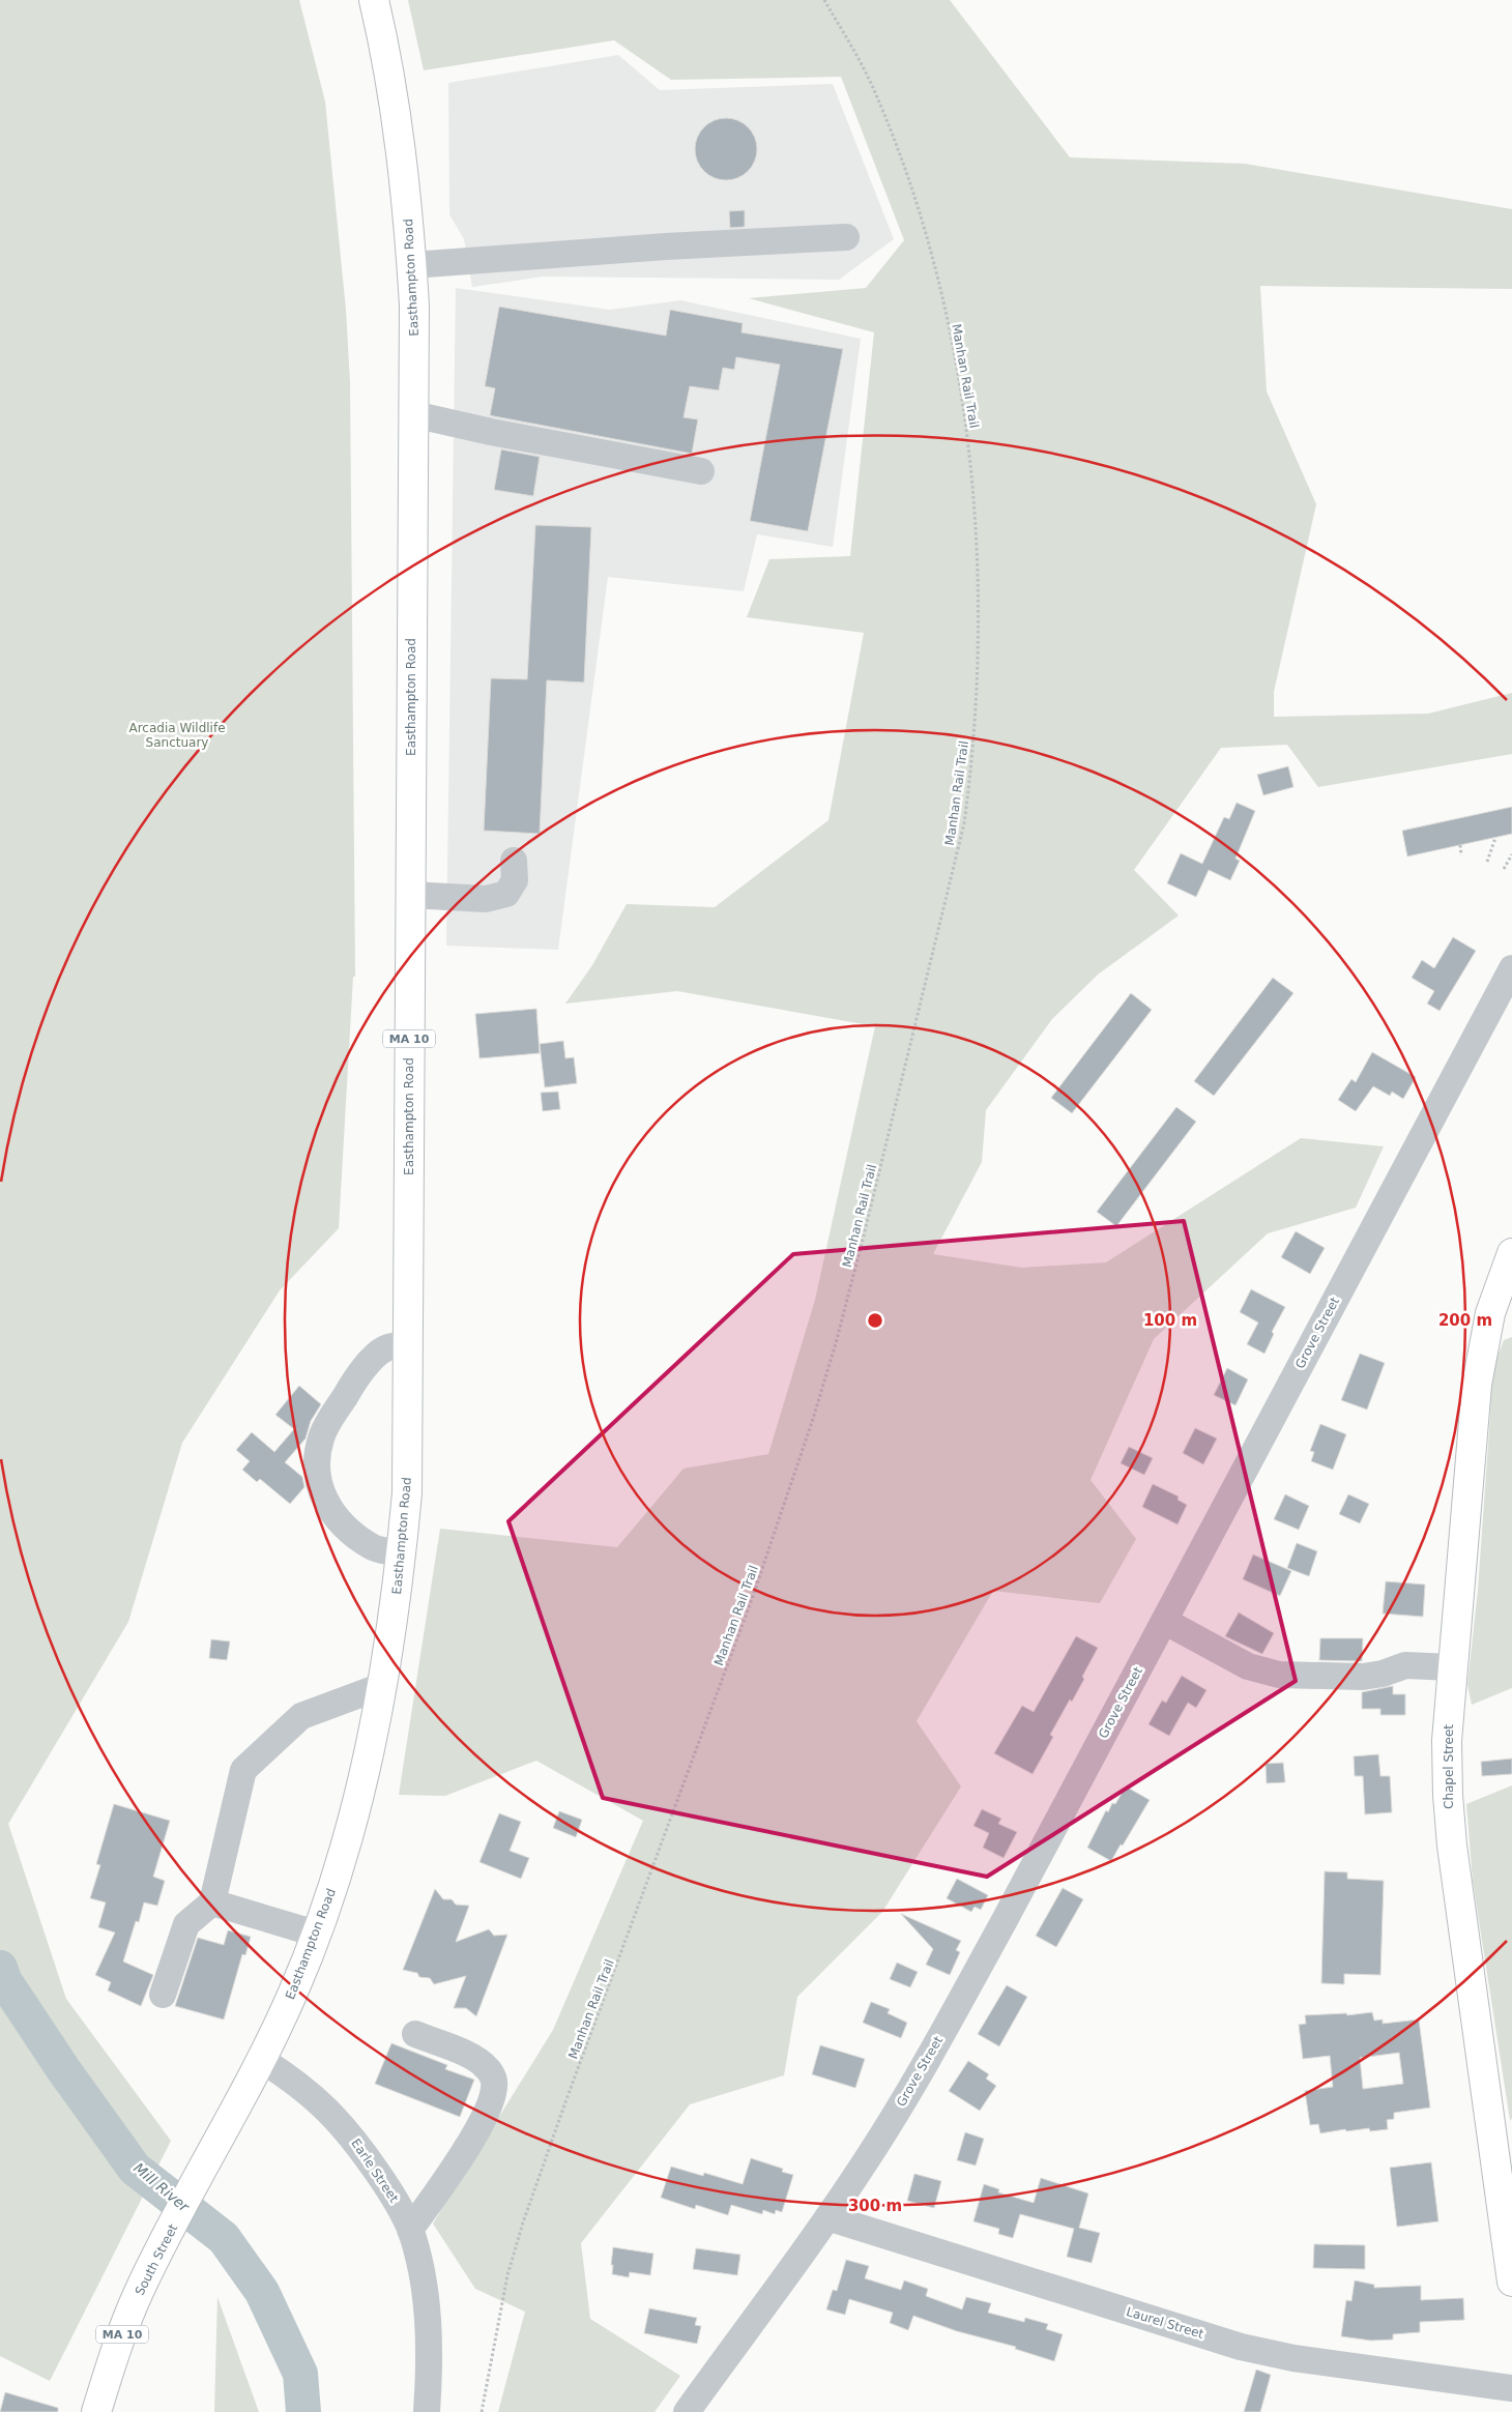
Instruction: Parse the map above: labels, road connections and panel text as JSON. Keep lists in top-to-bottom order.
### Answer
{
  "streets": {
    "main road": [
      "Easthampton Road",
      "MA 10",
      "Chapel Street",
      "South Street"
    ],
    "street": ["Grove Street", "Earle Street", "Laurel Street"],
    "path": ["Manhan Rail Trail"]
  },
  "crossings": [
    ["Easthampton Road", "Earle Street"],
    ["Easthampton Road", "South Street"],
    ["Grove Street", "Laurel Street"],
    ["Earle Street", "South Street"]
  ],
  "water": ["Mill River"],
  "parks": ["Arcadia Wildlife Sanctuary"],
  "rings": ["100 m", "200 m", "300 m"]
}
